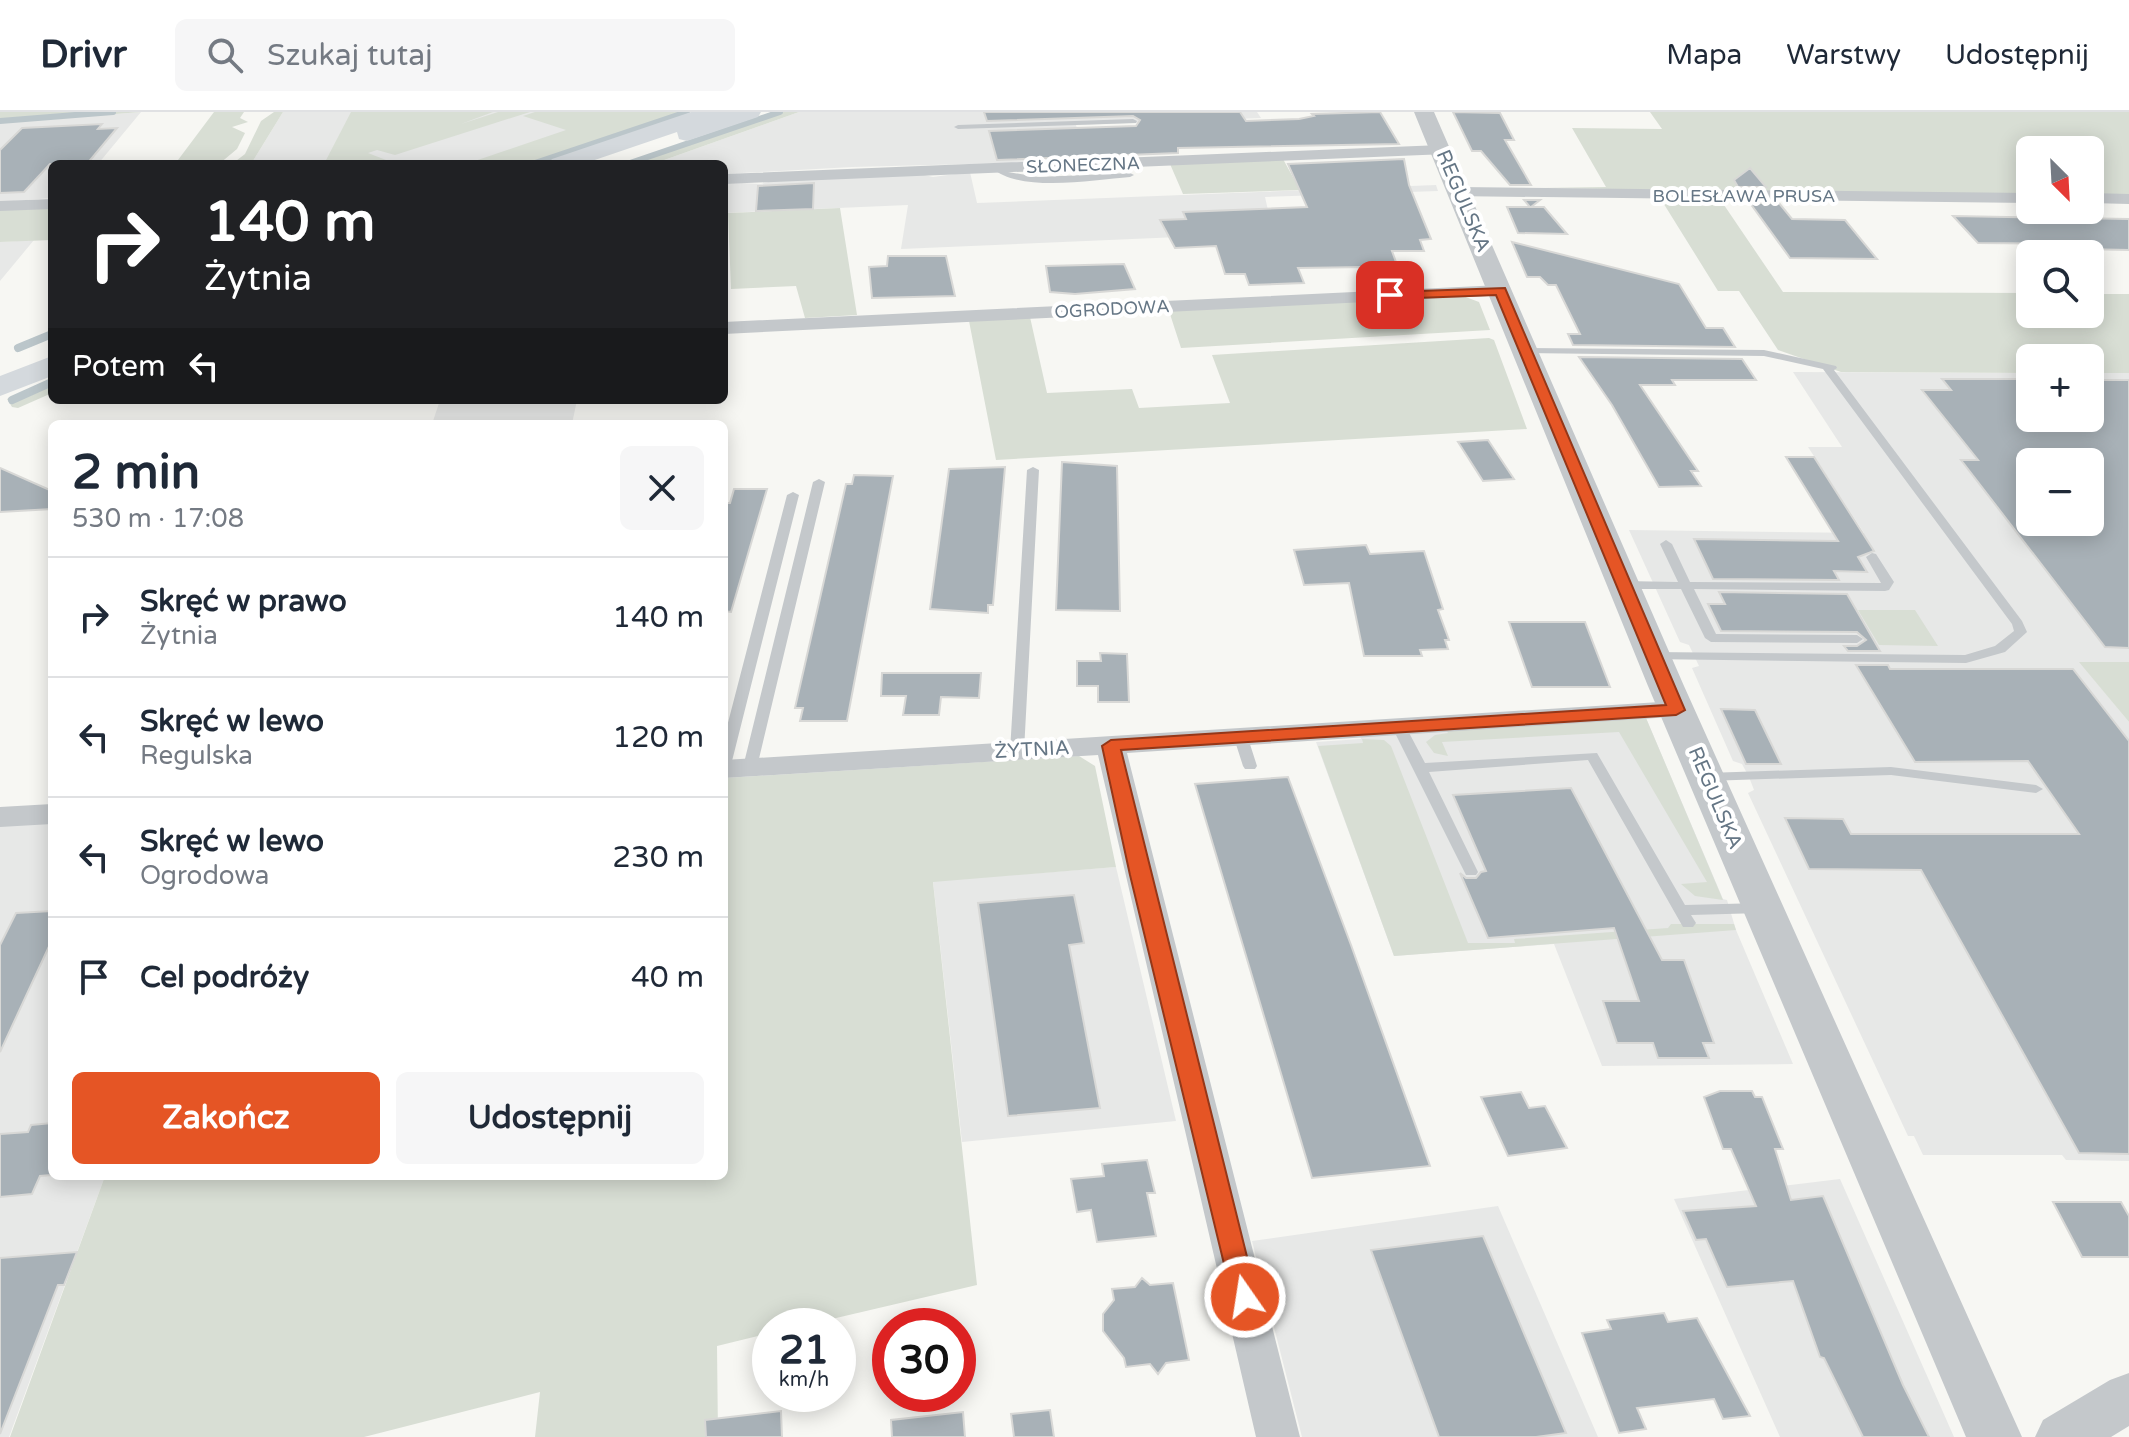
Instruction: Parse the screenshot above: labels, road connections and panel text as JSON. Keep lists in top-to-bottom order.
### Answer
{
  "streets": {
    "street": [
      "SŁONECZNA",
      "BOLESŁAWA PRUSA",
      "REGULSKA",
      "OGRODOWA",
      "ŻYTNIA"
    ]
  },
  "crossings": [
    ["SŁONECZNA", "REGULSKA"],
    ["BOLESŁAWA PRUSA", "REGULSKA"],
    ["REGULSKA", "OGRODOWA"],
    ["REGULSKA", "ŻYTNIA"]
  ],
  "north": "bottom right",
  "page": {
    "header": "Drivr",
    "search": "Szukaj tutaj",
    "nav": ["Mapa", "Warstwy", "Udostępnij"],
    "map_buttons": ["+", "−"],
    "turn": ["140 m", "Żytnia"],
    "then": "Potem",
    "heading": ["2 min", "530 m · 17:08"],
    "list": [
      {
        "name": "Skręć w prawo",
        "note": "Żytnia",
        "value": "140 m"
      },
      {
        "name": "Skręć w lewo",
        "note": "Regulska",
        "value": "120 m"
      },
      {
        "name": "Skręć w lewo",
        "note": "Ogrodowa",
        "value": "230 m"
      },
      {
        "name": "Cel podróży",
        "value": "40 m"
      }
    ],
    "buttons": ["Zakończ", "Udostępnij"],
    "speed": "21 km/h",
    "limit": "30"
  }
}
